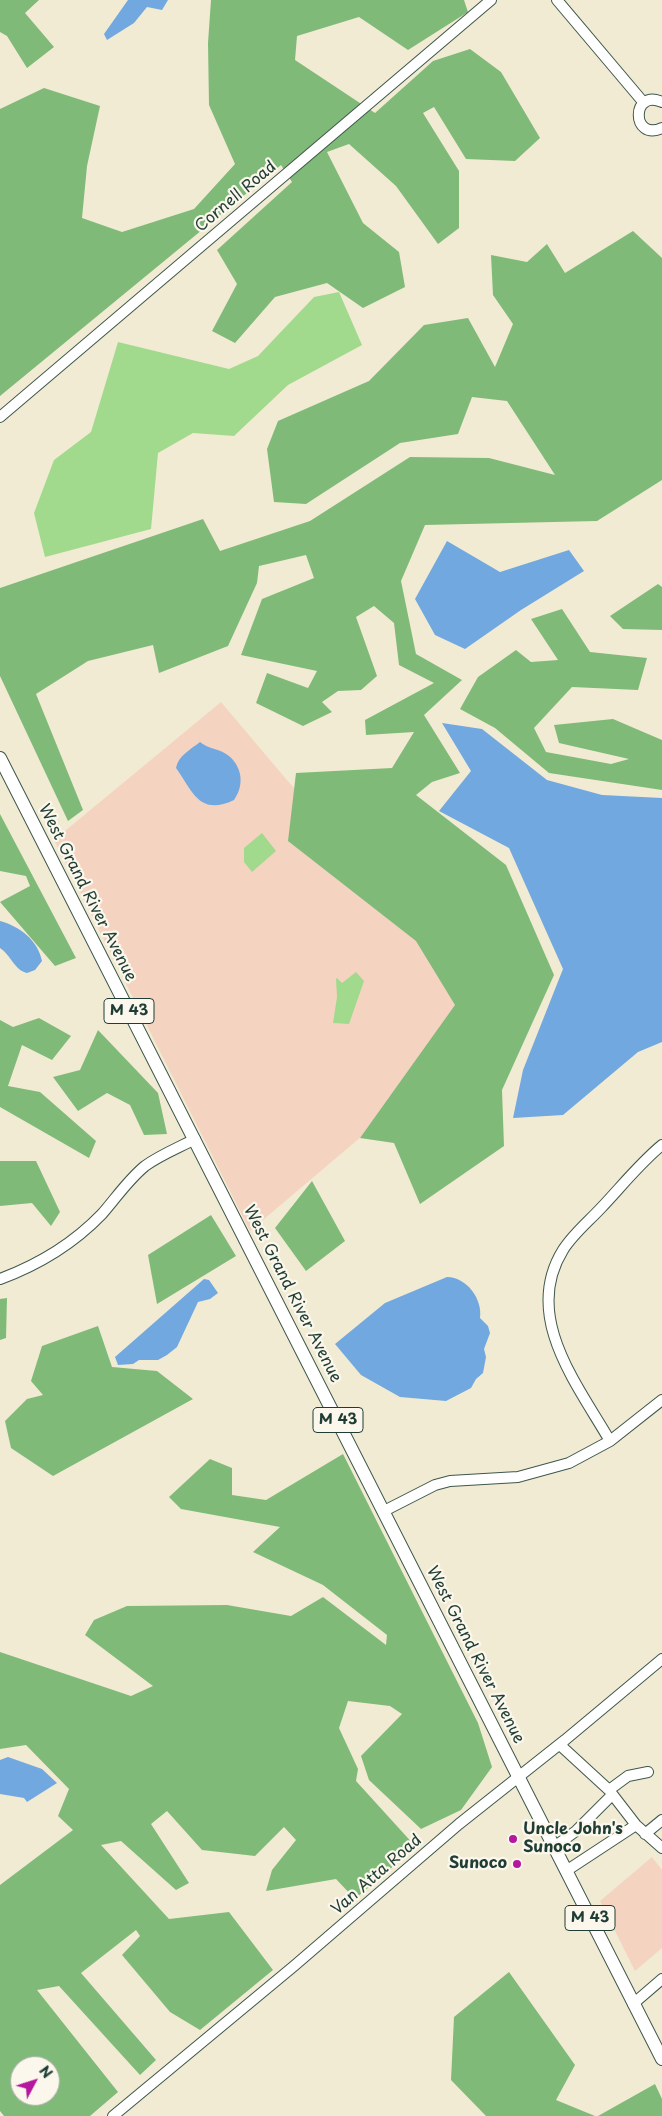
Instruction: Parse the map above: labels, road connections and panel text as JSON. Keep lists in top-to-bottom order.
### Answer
{
  "streets": {
    "main road": ["West Grand River Avenue", "M 43"],
    "street": ["Cornell Road", "Van Atta Road"]
  },
  "crossings": [
    ["West Grand River Avenue", "Van Atta Road"]
  ],
  "places": ["Uncle John's Sunoco", "Sunoco"],
  "north": "top right"
}
